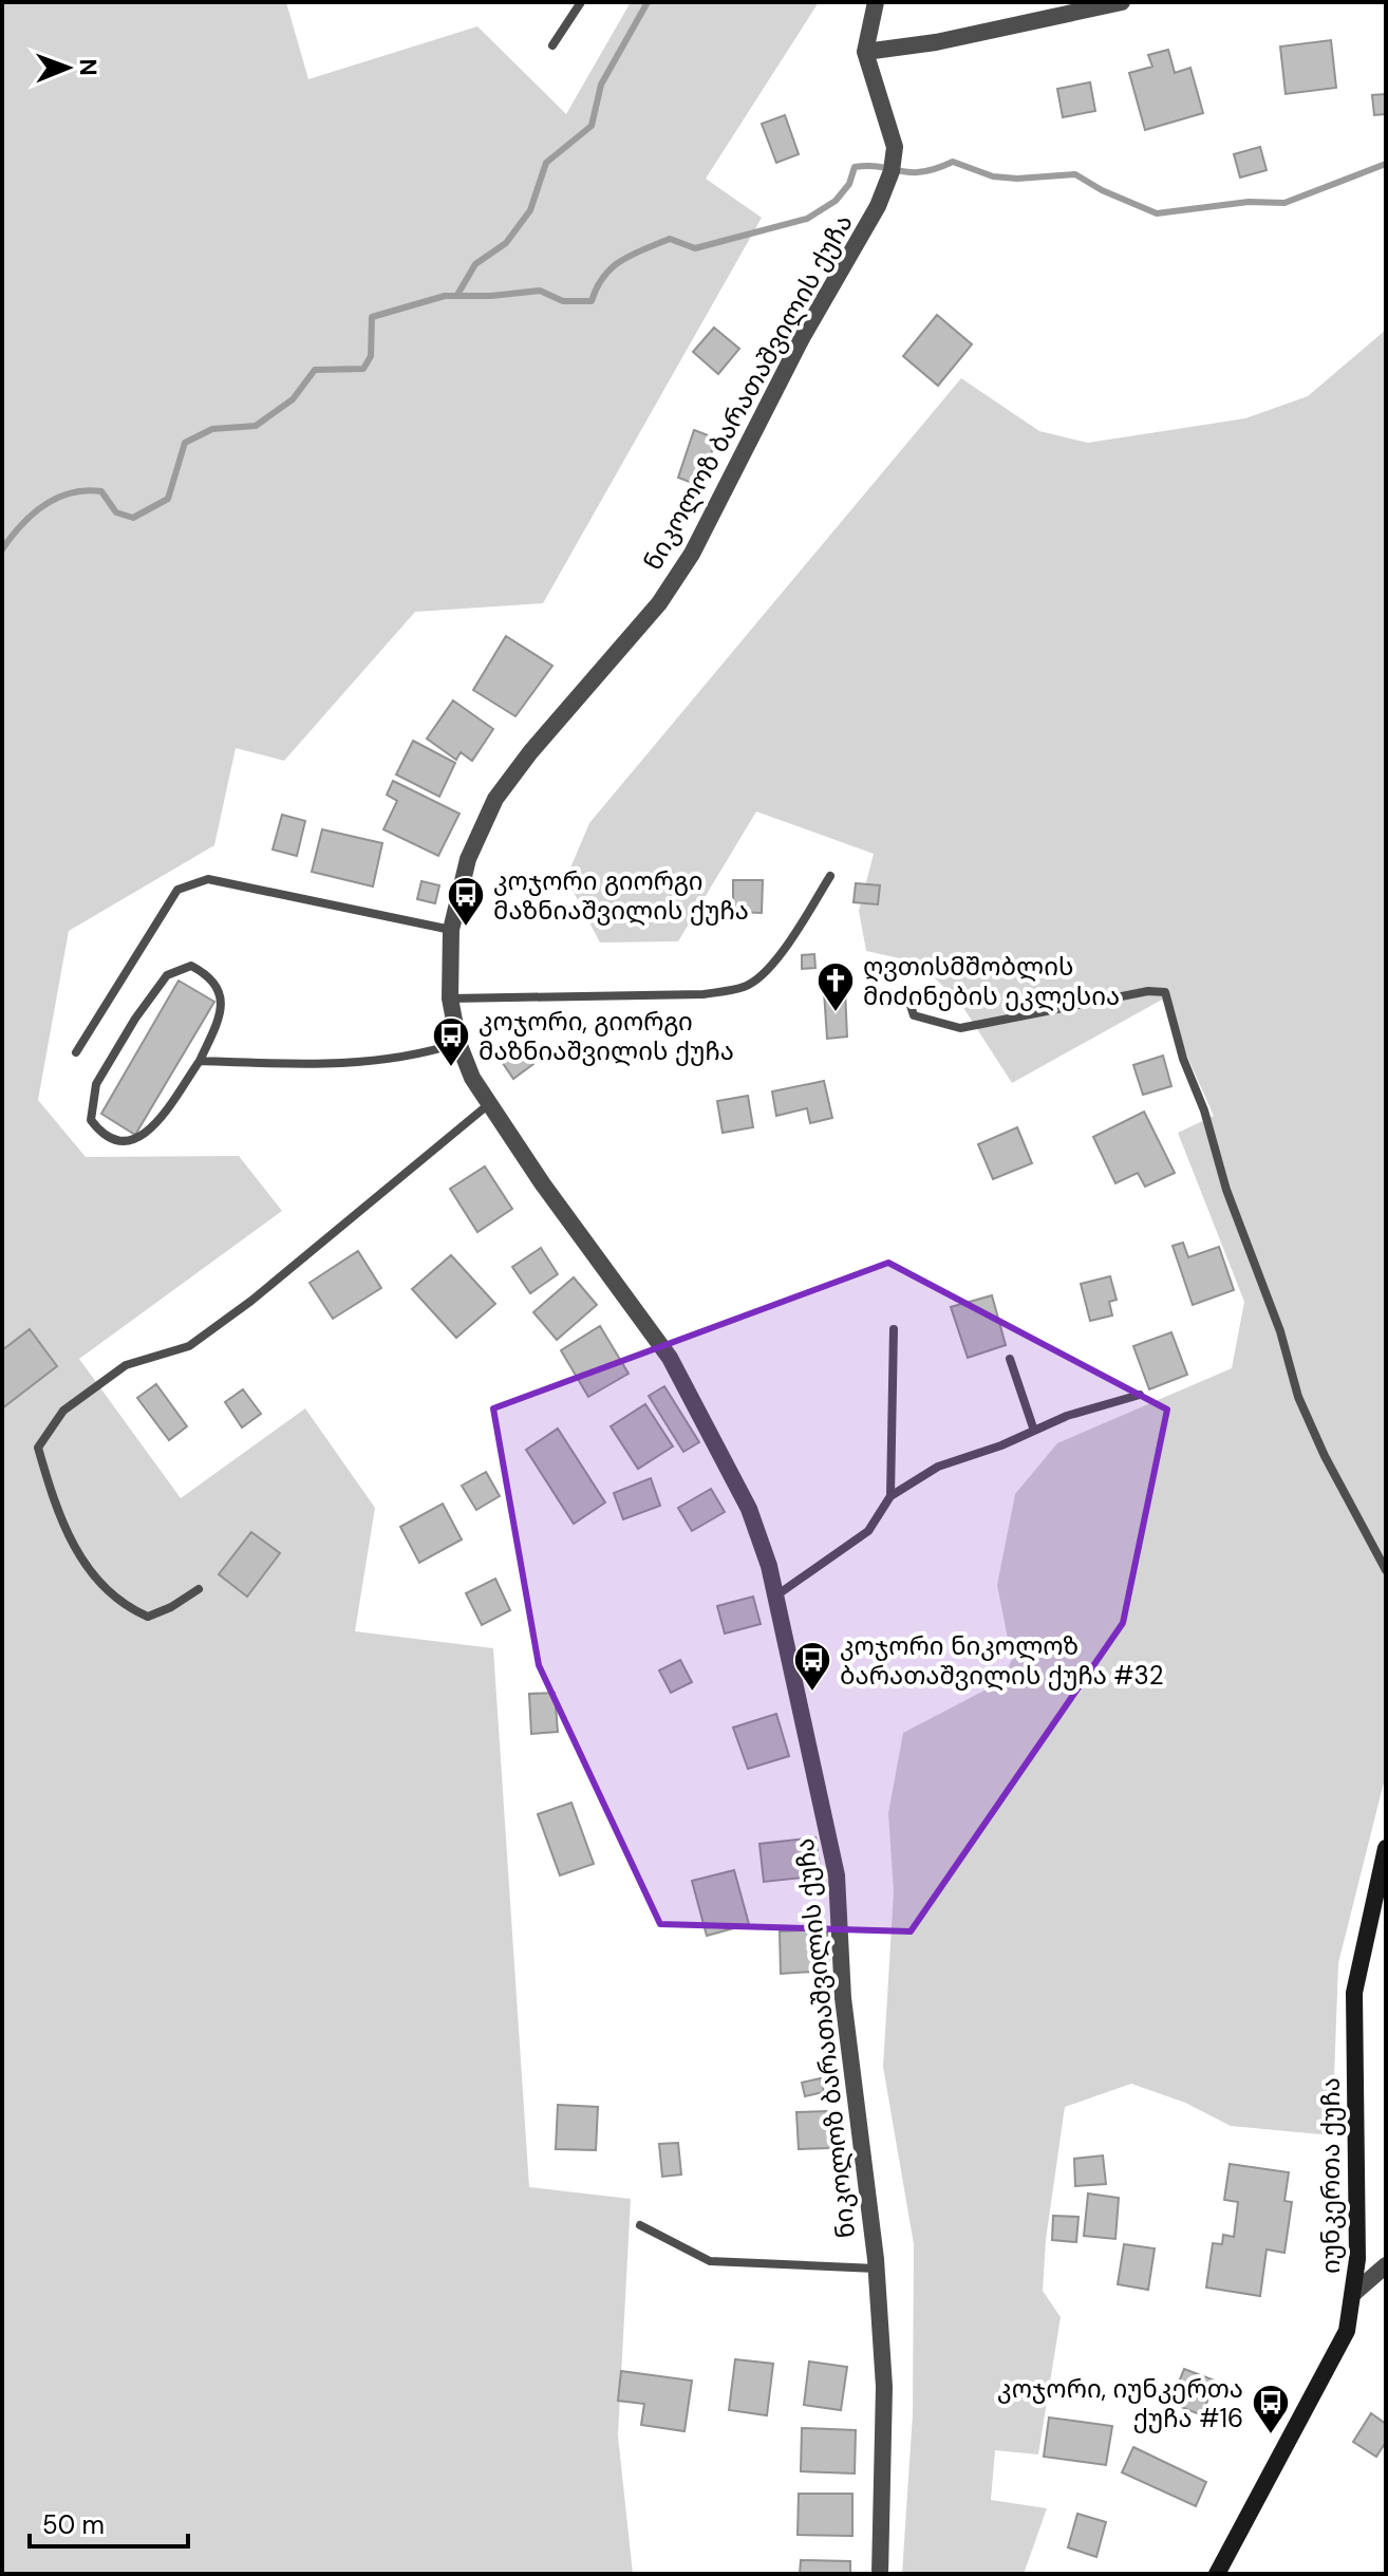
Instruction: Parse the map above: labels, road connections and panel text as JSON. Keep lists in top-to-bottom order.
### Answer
{
  "streets": {
    "main road": ["იუნკერთა ქუჩა"],
    "street": ["ნიკოლოზ ბარათაშვილის ქუჩა"]
  },
  "places": {
    "bus stop": [
      "კოჯორი გიორგი მაზნიაშვილის ქუჩა",
      "კოჯორი, გიორგი მაზნიაშვილის ქუჩა",
      "კოჯორი ნიკოლოზ ბარათაშვილის ქუჩა #32",
      "კოჯორი, იუნკერთა ქუჩა #16"
    ],
    "church": ["ღვთისმშობლის მიძინების ეკლესია"]
  },
  "scale_bar": "50 m",
  "north": "right"
}
